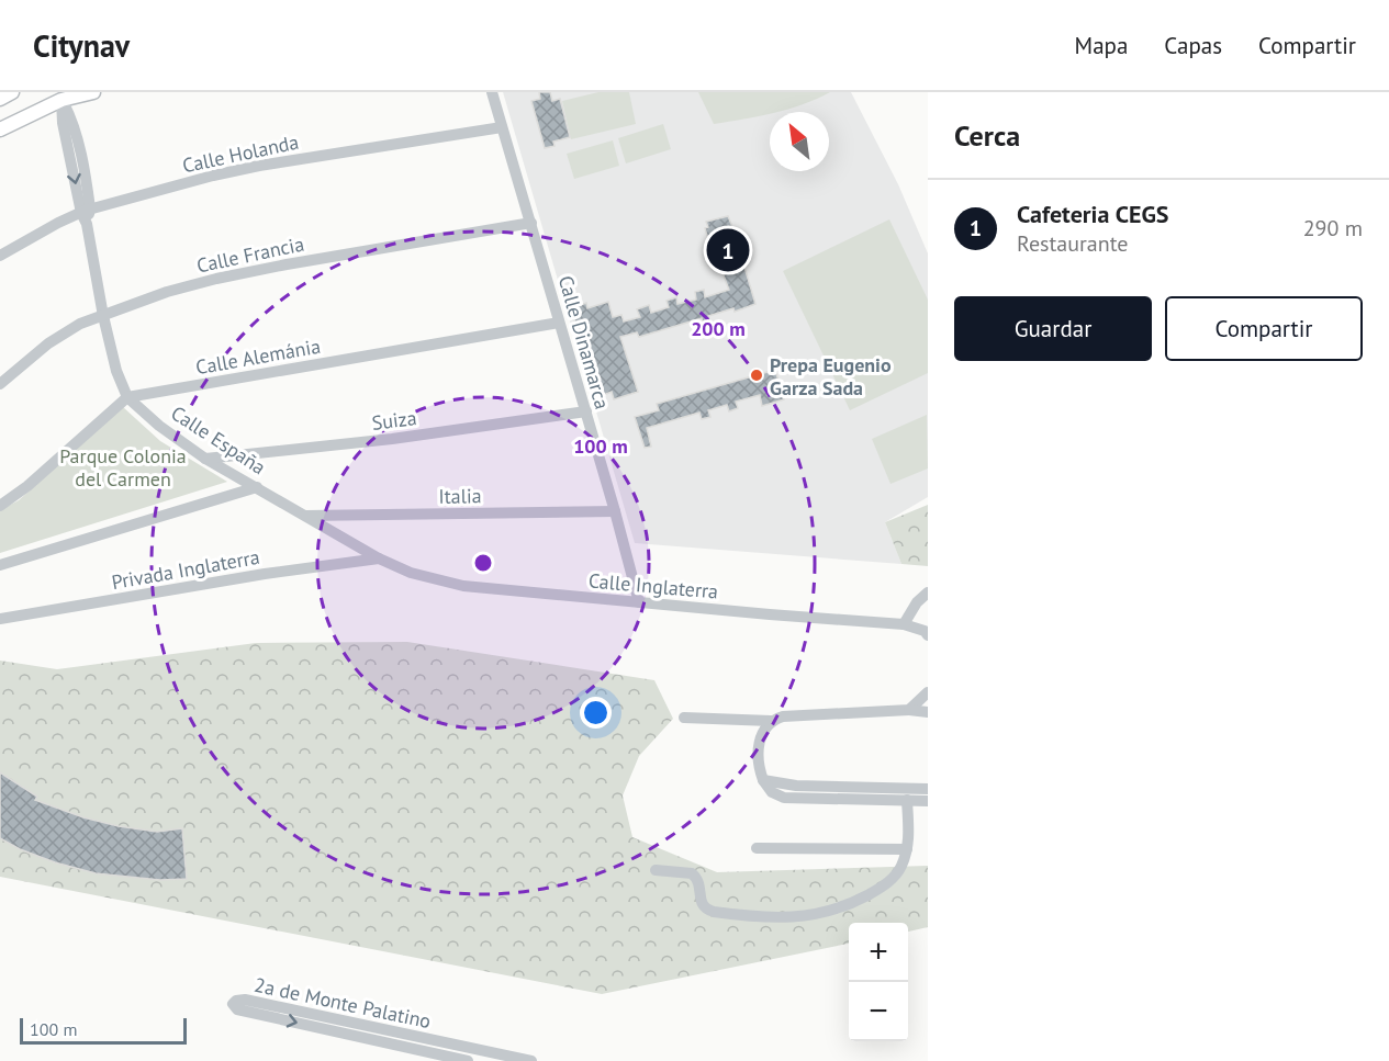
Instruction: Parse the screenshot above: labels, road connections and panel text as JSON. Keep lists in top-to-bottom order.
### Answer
{
  "streets": {
    "street": [
      "Calle Holanda",
      "Calle Francia",
      "Calle Dinamarca",
      "Calle Alemánia",
      "Suiza",
      "Calle España",
      "Italia",
      "Privada Inglaterra",
      "Calle Inglaterra",
      "2a de Monte Palatino"
    ]
  },
  "crossings": [
    ["Calle Holanda", "Calle Dinamarca"],
    ["Calle Holanda", "Calle España"],
    ["Calle Francia", "Calle Dinamarca"],
    ["Calle Francia", "Calle España"],
    ["Calle Dinamarca", "Calle Alemánia"],
    ["Calle Dinamarca", "Suiza"],
    ["Calle Dinamarca", "Italia"],
    ["Calle Dinamarca", "Calle Inglaterra"],
    ["Calle Alemánia", "Calle España"],
    ["Suiza", "Calle España"],
    ["Calle España", "Italia"],
    ["Calle España", "Privada Inglaterra"],
    ["Calle España", "Calle Inglaterra"],
    ["Privada Inglaterra", "Calle Inglaterra"]
  ],
  "parks": ["Parque Colonia del Carmen"],
  "places": ["Prepa Eugenio Garza Sada"],
  "scale_bar": "100 m",
  "north": "top left",
  "page": {
    "header": "Citynav",
    "nav": ["Mapa", "Capas", "Compartir"],
    "heading": "Cerca",
    "list": [
      {
        "mark": "1",
        "name": "Cafeteria CEGS",
        "note": "Restaurante",
        "value": "290 m"
      }
    ],
    "pins": "1",
    "buttons": ["Guardar", "Compartir"],
    "map_buttons": ["+", "−"],
    "scale": "100 m"
  },
  "rings": ["200 m", "100 m"]
}
